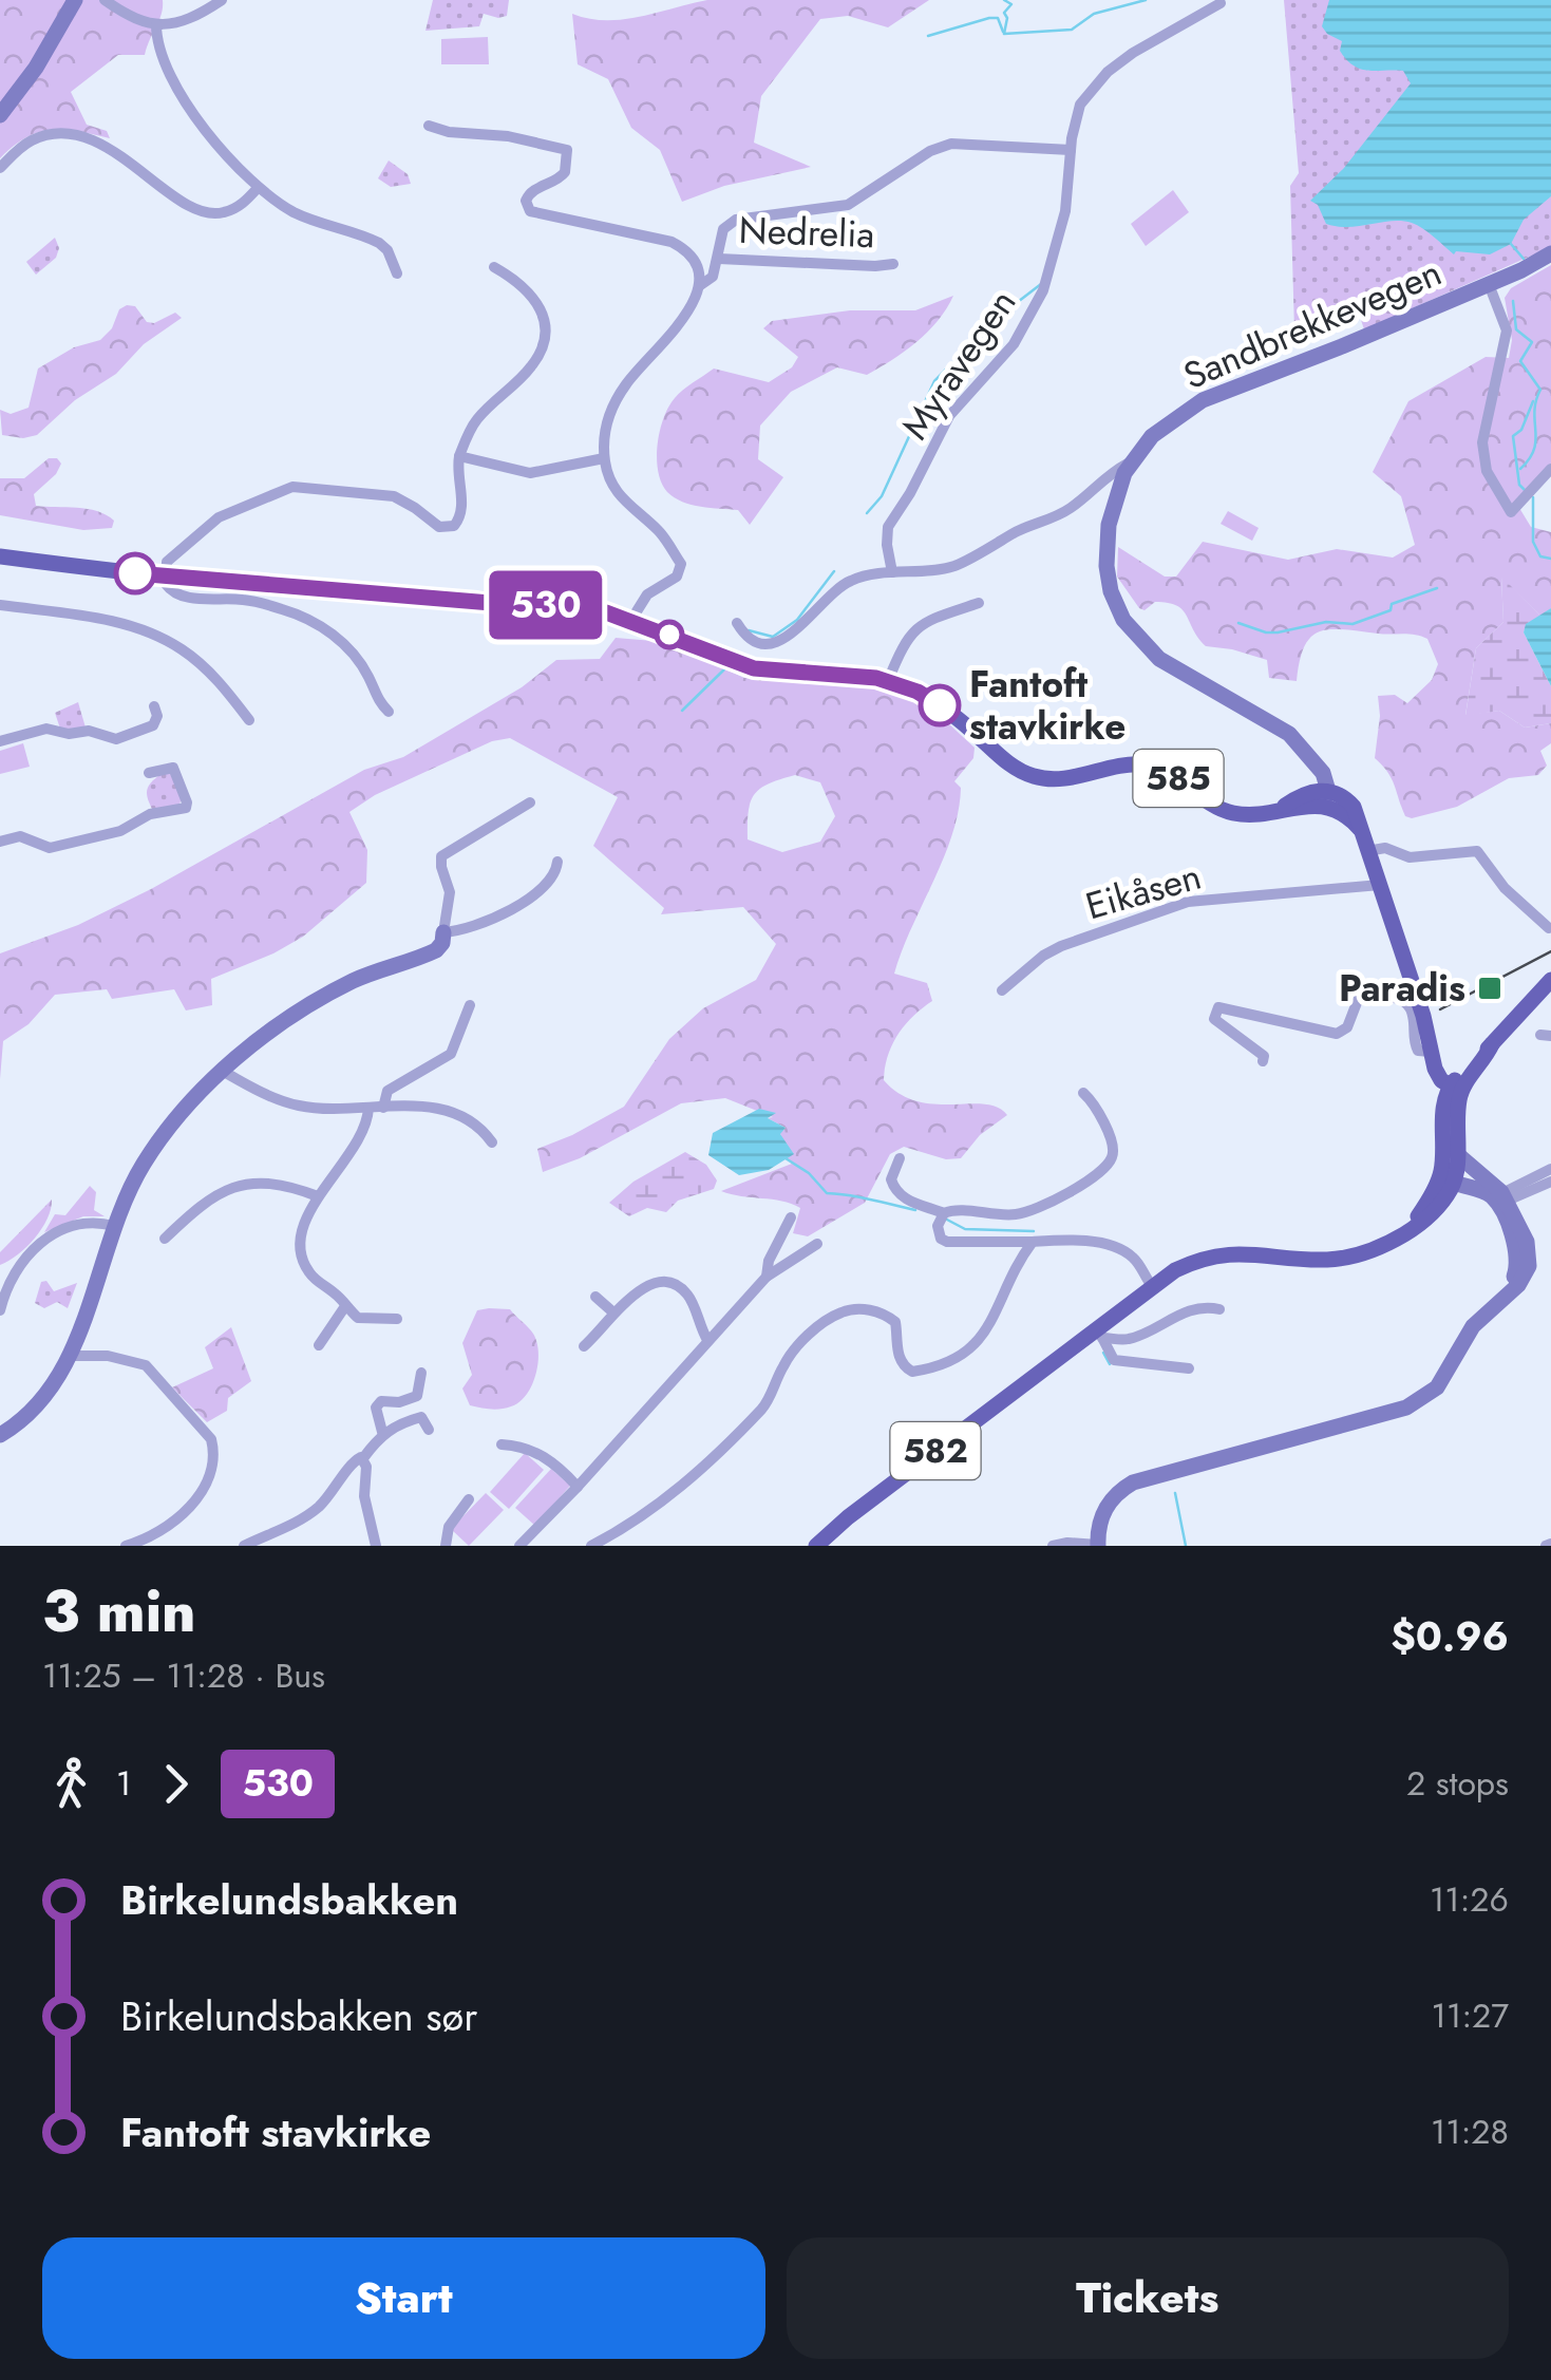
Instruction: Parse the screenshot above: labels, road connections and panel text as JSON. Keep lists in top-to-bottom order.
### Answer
{
  "streets": {
    "main road": ["585", "582"],
    "street": [
      "Nedrelia",
      "Sandbrekkevegen",
      "Myravegen",
      "Eikåsen"
    ]
  },
  "crossings": [
    ["Nedrelia", "Myravegen"],
    ["Sandbrekkevegen", "585"]
  ],
  "places": {
    "other": ["Fantoft stavkirke"],
    "transit": ["Paradis"]
  },
  "lines": ["bus line 530"],
  "page": {
    "on_map": "530",
    "heading": ["3 min", "11:25 – 11:28 · Bus", "$0.96"],
    "legs": ["1", "530", "2 stops"],
    "list": [
      {
        "name": "Birkelundsbakken",
        "value": "11:26"
      },
      {
        "name": "Birkelundsbakken sør",
        "value": "11:27"
      },
      {
        "name": "Fantoft stavkirke",
        "value": "11:28"
      }
    ],
    "buttons": ["Start", "Tickets"]
  }
}
